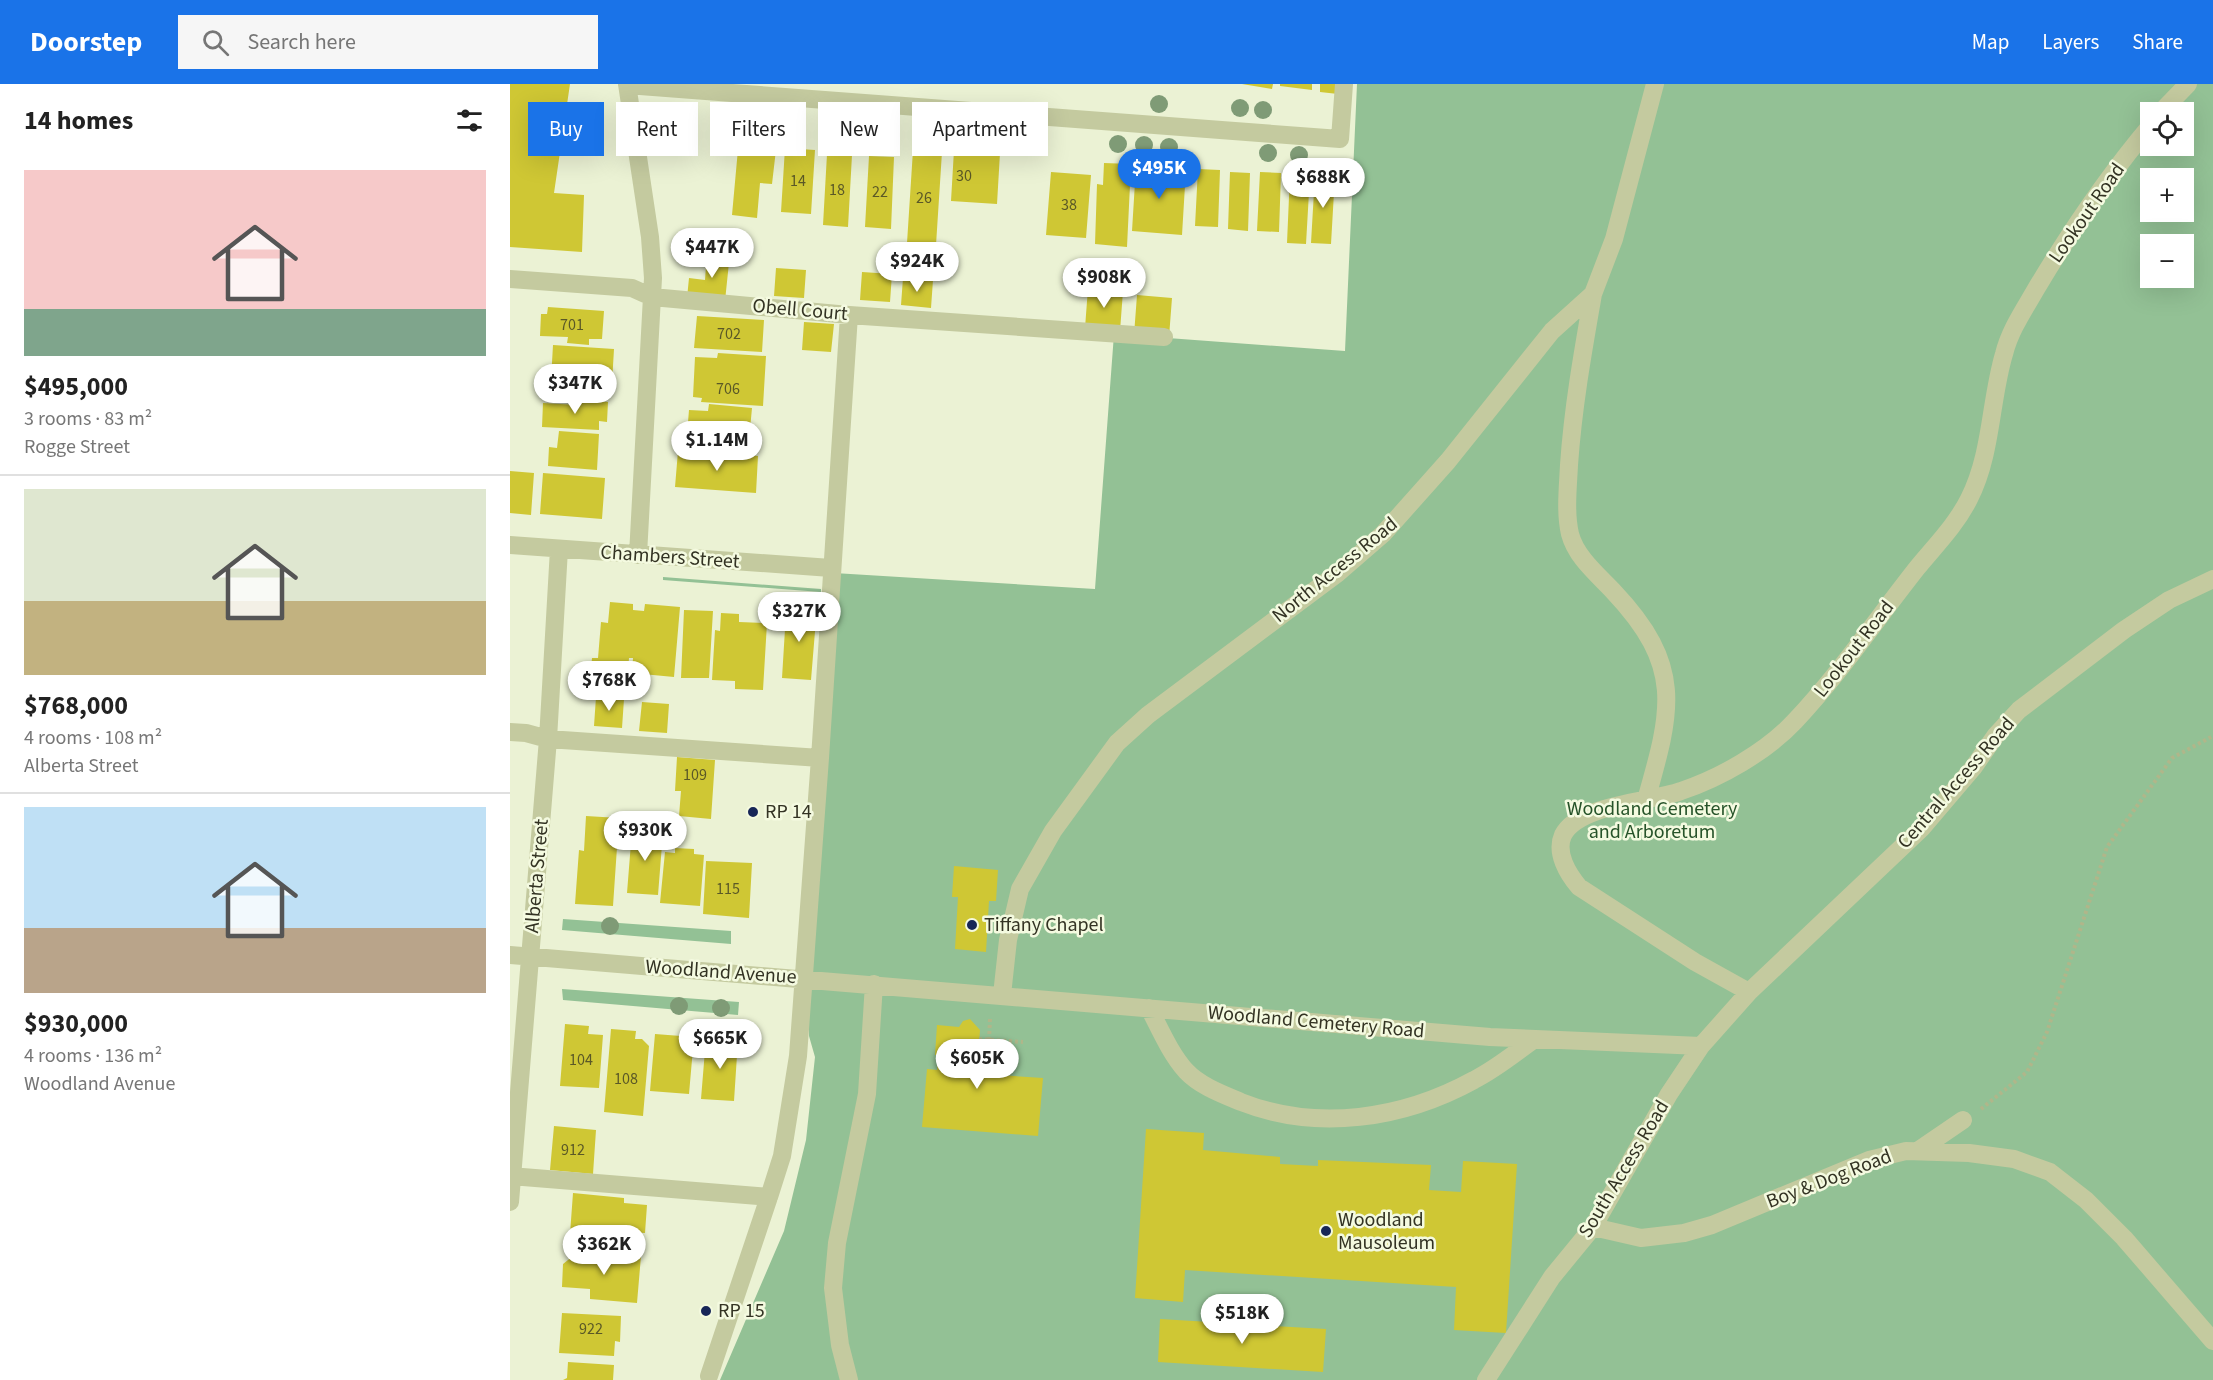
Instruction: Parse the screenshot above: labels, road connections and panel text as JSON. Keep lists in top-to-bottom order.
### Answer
{
  "streets": {
    "street": [
      "Lookout Road",
      "Obell Court",
      "Chambers Street",
      "North Access Road",
      "Central Access Road",
      "Alberta Street",
      "Woodland Avenue",
      "Woodland Cemetery Road",
      "South Access Road",
      "Boy & Dog Road"
    ]
  },
  "crossings": [
    ["Lookout Road", "Central Access Road"],
    ["Chambers Street", "Alberta Street"],
    ["North Access Road", "Woodland Cemetery Road"],
    ["Central Access Road", "Woodland Cemetery Road"],
    ["Central Access Road", "South Access Road"],
    ["Alberta Street", "Woodland Avenue"],
    ["Woodland Avenue", "Woodland Cemetery Road"],
    ["Woodland Cemetery Road", "South Access Road"],
    ["South Access Road", "Boy & Dog Road"]
  ],
  "parks": ["Woodland Cemetery and Arboretum"],
  "places": [
    "RP 14",
    "Tiffany Chapel",
    "Woodland Mausoleum",
    "RP 15"
  ],
  "house_numbers": [
    "30",
    "14",
    "18",
    "22",
    "26",
    "38",
    "701",
    "702",
    "706",
    "109",
    "115",
    "104",
    "108",
    "912",
    "922"
  ],
  "page": {
    "header": "Doorstep",
    "search": "Search here",
    "nav": ["Map", "Layers", "Share"],
    "heading": "14 homes",
    "map_buttons": ["+", "−"],
    "chip": [
      "Buy",
      "Rent",
      "Filters",
      "New",
      "Apartment"
    ],
    "price": [
      "$495K",
      "$688K",
      "$447K",
      "$924K",
      "$908K",
      "$347K",
      "$1.14M",
      "$327K",
      "$768K",
      "$930K",
      "$665K",
      "$605K",
      "$362K",
      "$518K"
    ],
    "list": [
      {
        "name": "$495,000",
        "note": "3 rooms · 83 m² · Rogge Street"
      },
      {
        "name": "$768,000",
        "note": "4 rooms · 108 m² · Alberta Street"
      },
      {
        "name": "$930,000",
        "note": "4 rooms · 136 m² · Woodland Avenue"
      }
    ]
  }
}
